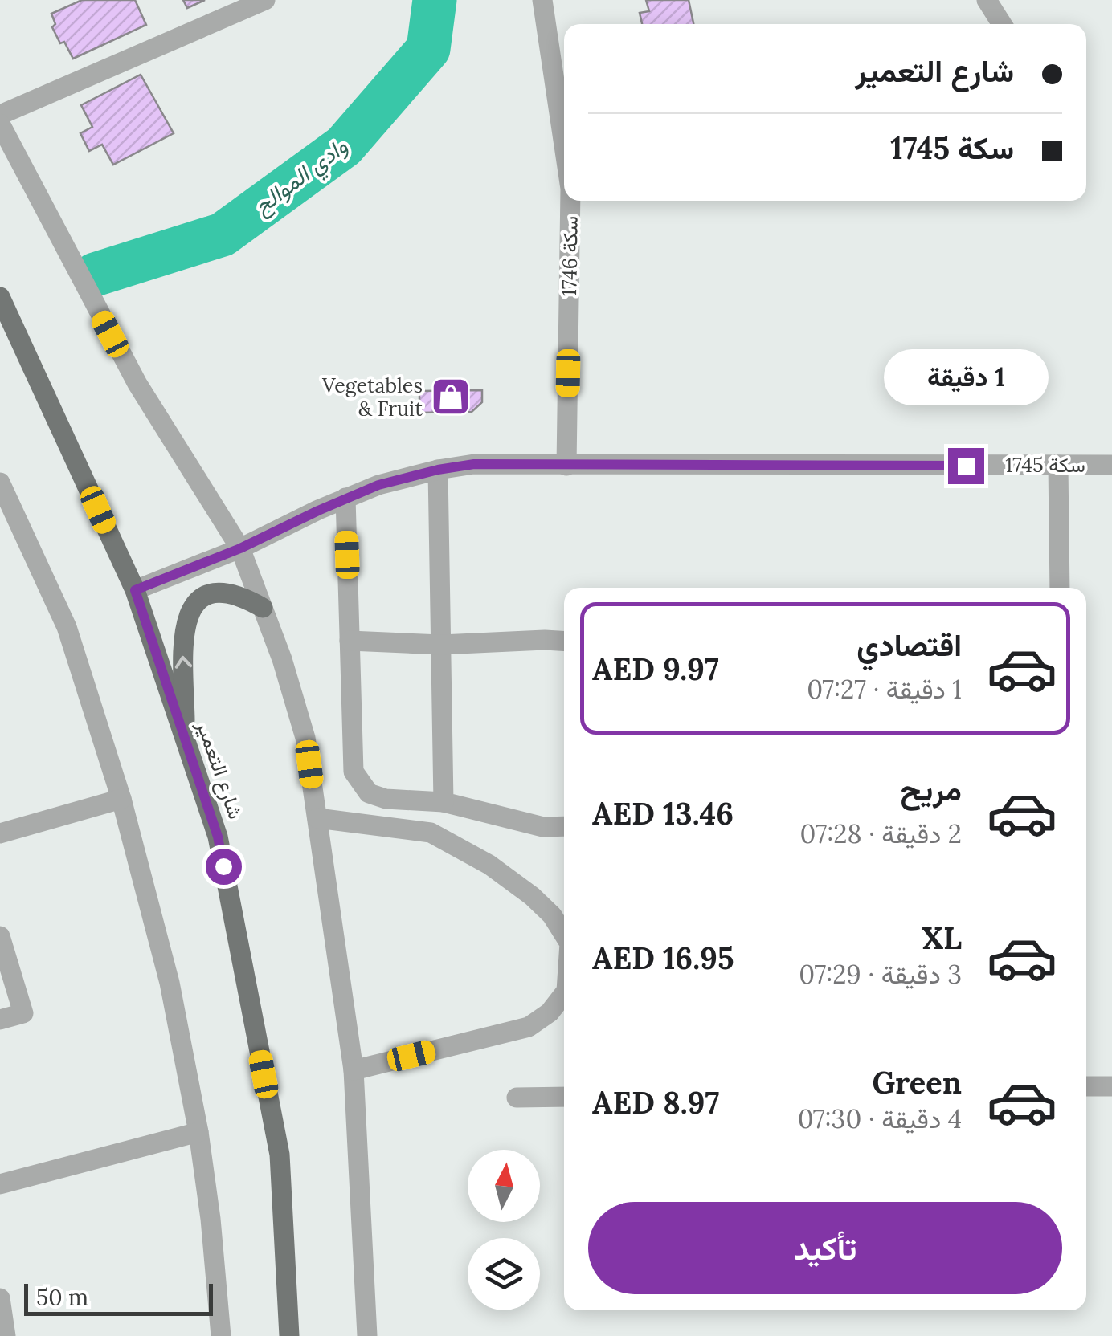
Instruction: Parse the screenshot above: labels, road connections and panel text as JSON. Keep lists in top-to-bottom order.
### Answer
{
  "streets": {
    "main road": ["شارع التعمير"],
    "street": ["سكة 1746", "سكة 1745"]
  },
  "crossings": [
    ["سكة 1746", "سكة 1745"],
    ["سكة 1745", "شارع التعمير"]
  ],
  "water": ["وادي الموالح"],
  "places": {
    "shop": ["Vegetables & Fruit"]
  },
  "scale_bar": "50 m",
  "north": "top",
  "page": {
    "banner": ["شارع التعمير", "سكة 1745"],
    "bubble": "1 دقيقة",
    "list": [
      {
        "name": "اقتصادي",
        "note": "1 دقيقة · 07:27",
        "value": "AED 9.97"
      },
      {
        "name": "مريح",
        "note": "2 دقيقة · 07:28",
        "value": "AED 13.46"
      },
      {
        "name": "XL",
        "note": "3 دقيقة · 07:29",
        "value": "AED 16.95"
      },
      {
        "name": "Green",
        "note": "4 دقيقة · 07:30",
        "value": "AED 8.97"
      }
    ],
    "buttons": "تأكيد",
    "scale": "50 m"
  }
}
